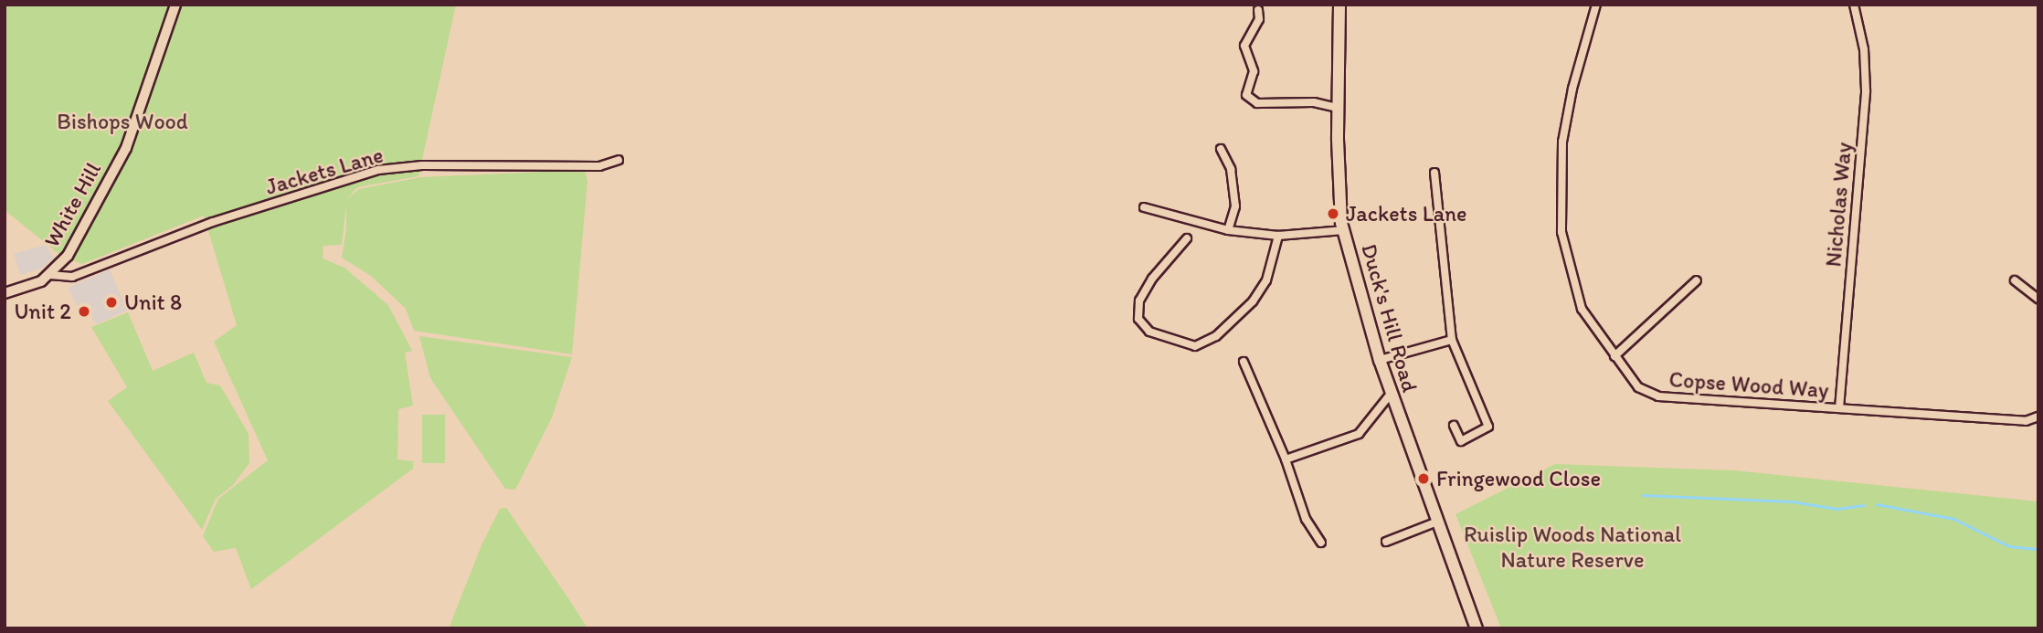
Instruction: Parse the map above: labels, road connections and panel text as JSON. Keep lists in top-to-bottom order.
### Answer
{
  "streets": {
    "main road": ["Duck's Hill Road"],
    "street": [
      "Jackets Lane",
      "White Hill",
      "Nicholas Way",
      "Copse Wood Way"
    ]
  },
  "crossings": [
    ["Jackets Lane", "White Hill"],
    ["Nicholas Way", "Copse Wood Way"]
  ],
  "parks": ["Bishops Wood", "Ruislip Woods National Nature Reserve"],
  "places": [
    "Jackets Lane",
    "Unit 8",
    "Unit 2",
    "Fringewood Close"
  ]
}
